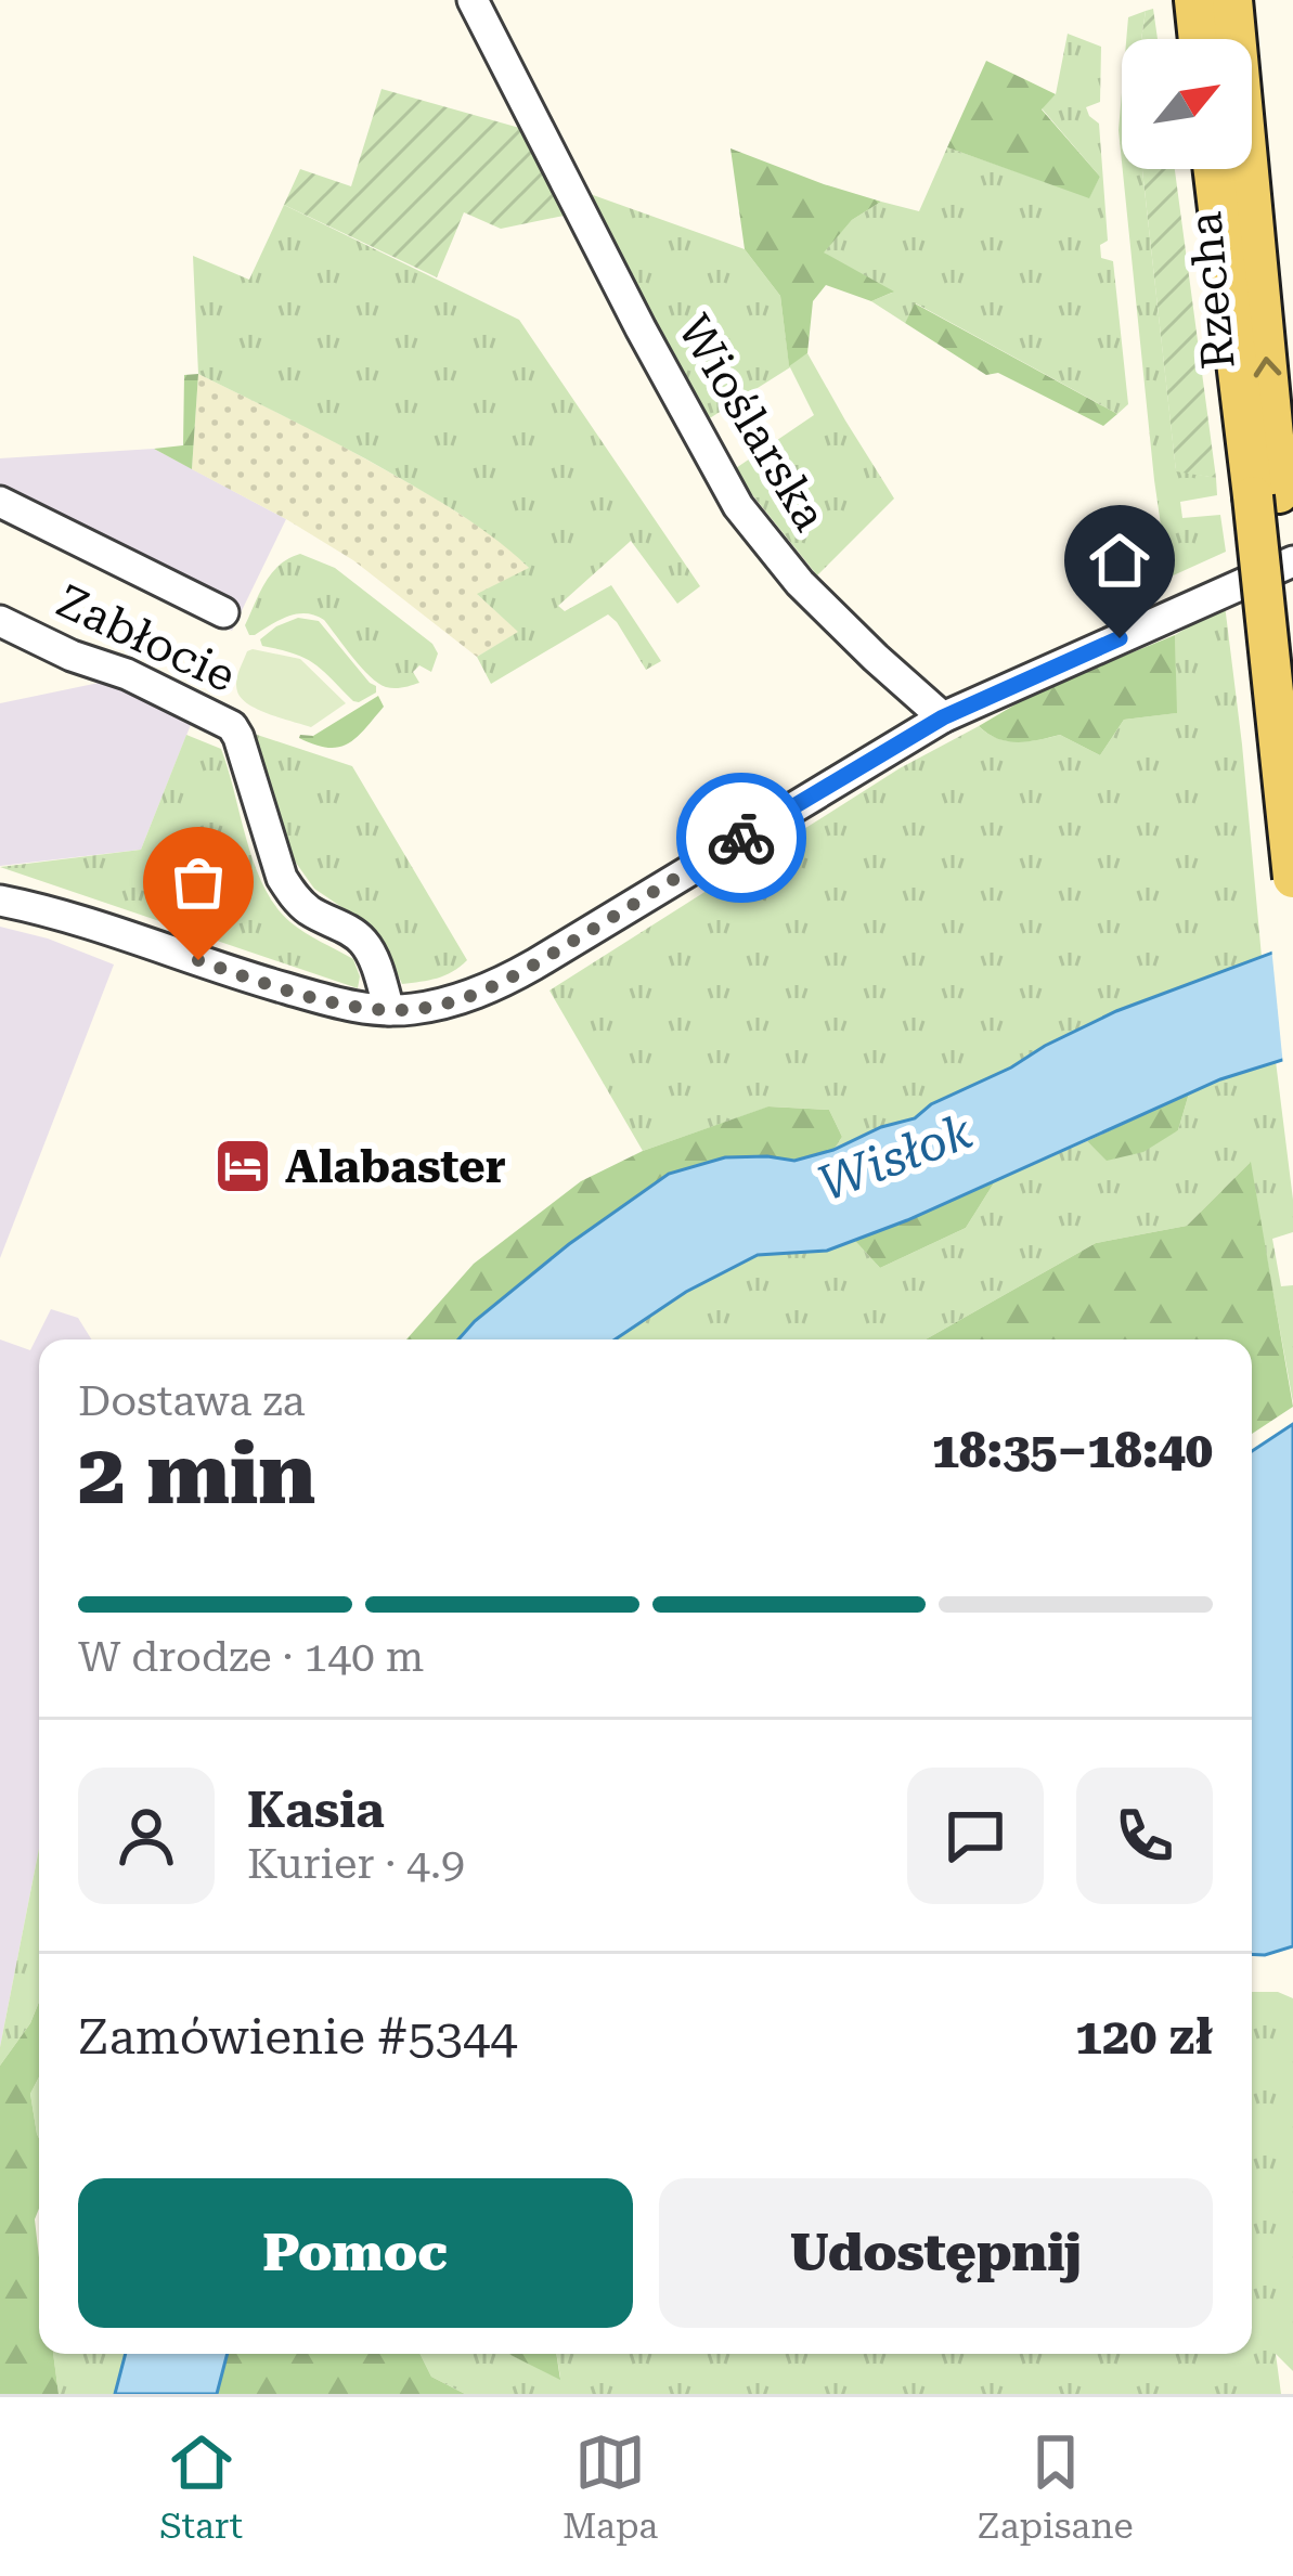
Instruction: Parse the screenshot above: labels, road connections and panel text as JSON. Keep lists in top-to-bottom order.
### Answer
{
  "streets": {
    "main road": ["Rzecha"],
    "street": ["Wioślarska", "Zabłocie"]
  },
  "water": ["Wisłok"],
  "places": {
    "hotel": ["Alabaster"]
  },
  "north": "top right",
  "page": {
    "heading": ["2 min", "Dostawa za", "18:35–18:40"],
    "panel": [
      "Kasia",
      "Kurier · 4.9",
      "Zamówienie #5344",
      "120 zł"
    ],
    "bar": "W drodze · 140 m",
    "buttons": ["Pomoc", "Udostępnij"],
    "tabs": ["Start", "Mapa", "Zapisane"]
  }
}
